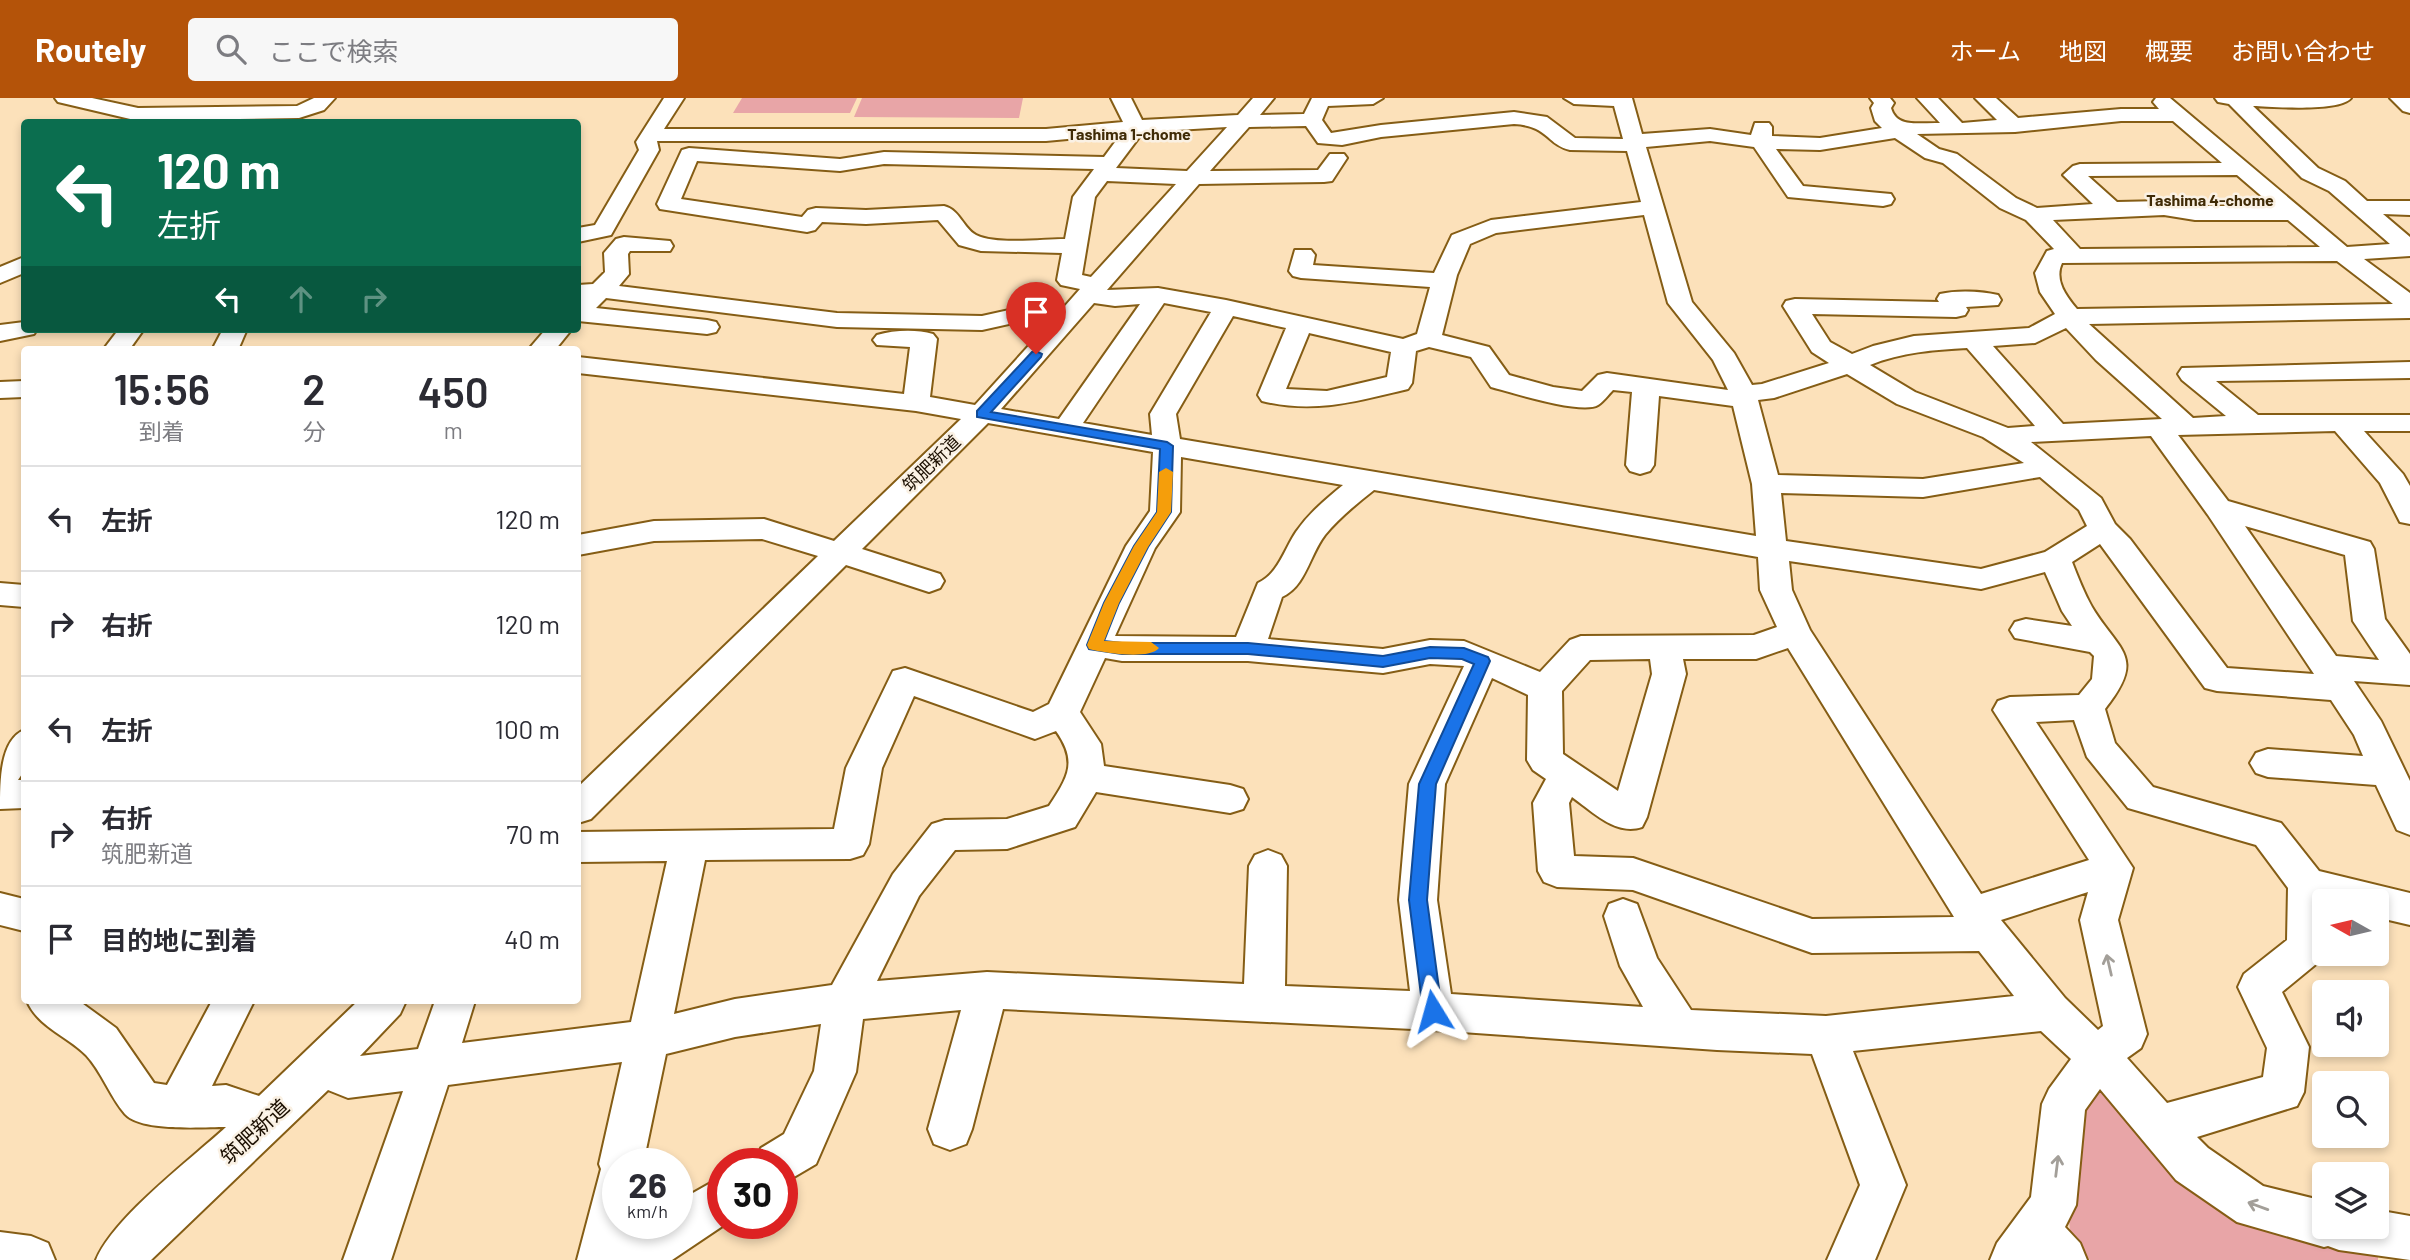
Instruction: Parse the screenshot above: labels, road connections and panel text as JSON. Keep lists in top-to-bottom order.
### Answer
{
  "streets": {
    "street": ["筑肥新道"]
  },
  "districts": ["Tashima 1-chome", "Tashima 4-chome"],
  "north": "left",
  "page": {
    "header": "Routely",
    "search": "ここで検索",
    "nav": [
      "ホーム",
      "地図",
      "概要",
      "お問い合わせ"
    ],
    "turn": ["120 m", "左折"],
    "eta": [
      "15:56",
      "到着",
      "2",
      "分",
      "450",
      "m"
    ],
    "list": [
      {
        "name": "左折",
        "value": "120 m"
      },
      {
        "name": "右折",
        "value": "120 m"
      },
      {
        "name": "左折",
        "value": "100 m"
      },
      {
        "name": "右折",
        "note": "筑肥新道",
        "value": "70 m"
      },
      {
        "name": "目的地に到着",
        "value": "40 m"
      }
    ],
    "speed": "26 km/h",
    "limit": "30"
  }
}
